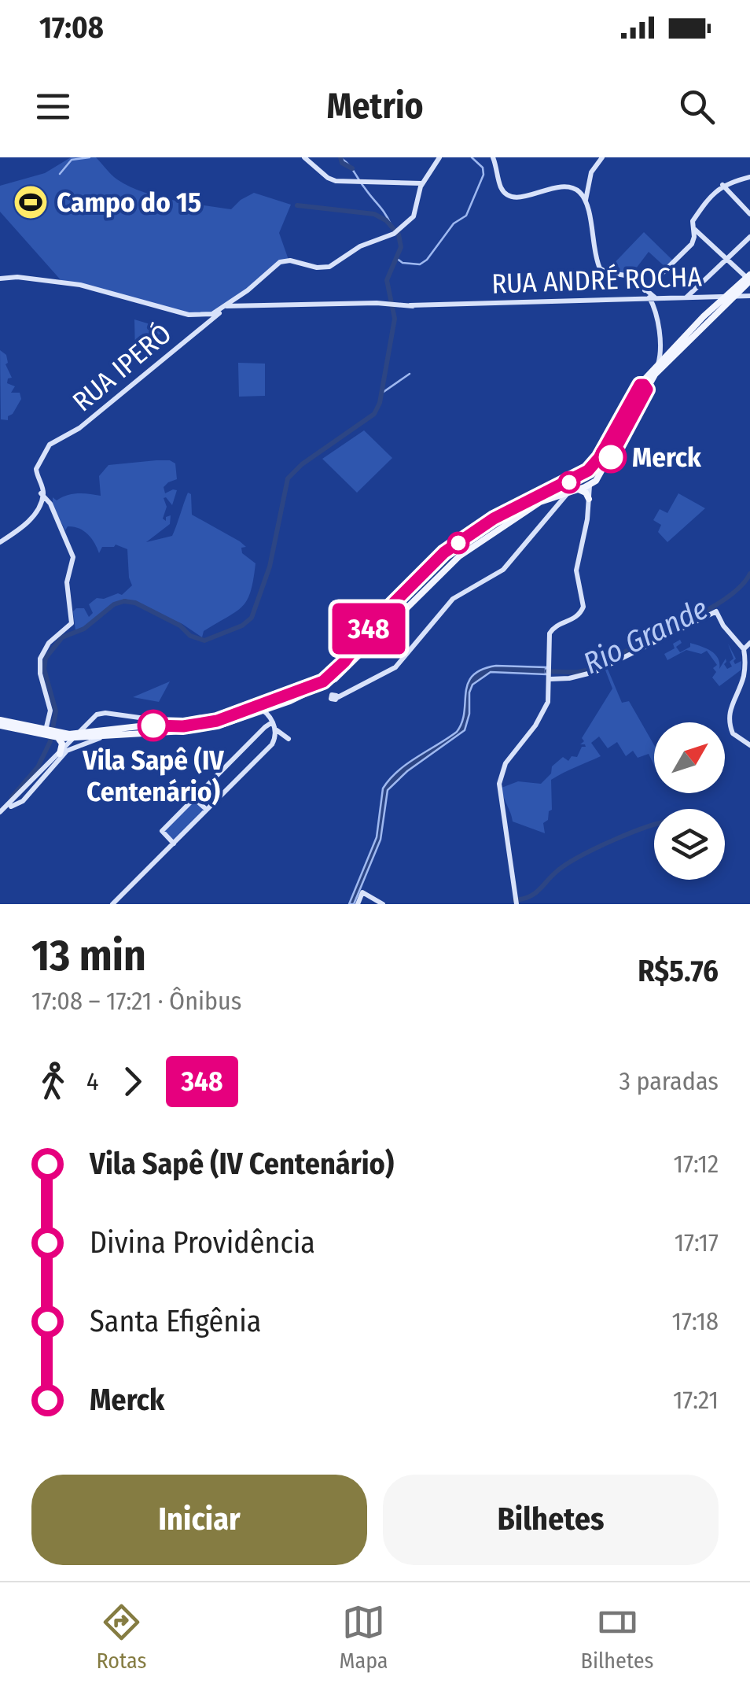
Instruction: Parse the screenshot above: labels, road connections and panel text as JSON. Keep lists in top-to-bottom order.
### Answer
{
  "streets": {
    "street": ["RUA ANDRÉ ROCHA", "RUA IPERÓ"]
  },
  "crossings": [
    ["RUA ANDRÉ ROCHA", "RUA IPERÓ"]
  ],
  "water": ["Rio Grande"],
  "places": {
    "sports": ["Campo do 15"],
    "other": ["Merck", "Vila Sapê (IV Centenário)"]
  },
  "lines": ["bus line 348"],
  "north": "top right",
  "page": {
    "status": "17:08",
    "header": "Metrio",
    "on_map": "348",
    "heading": ["13 min", "17:08 – 17:21 · Ônibus", "R$5.76"],
    "legs": ["4", "348", "3 paradas"],
    "list": [
      {
        "name": "Vila Sapê (IV Centenário)",
        "value": "17:12"
      },
      {
        "name": "Divina Providência",
        "value": "17:17"
      },
      {
        "name": "Santa Efigênia",
        "value": "17:18"
      },
      {
        "name": "Merck",
        "value": "17:21"
      }
    ],
    "buttons": ["Iniciar", "Bilhetes"],
    "tabs": ["Rotas", "Mapa", "Bilhetes"]
  }
}
